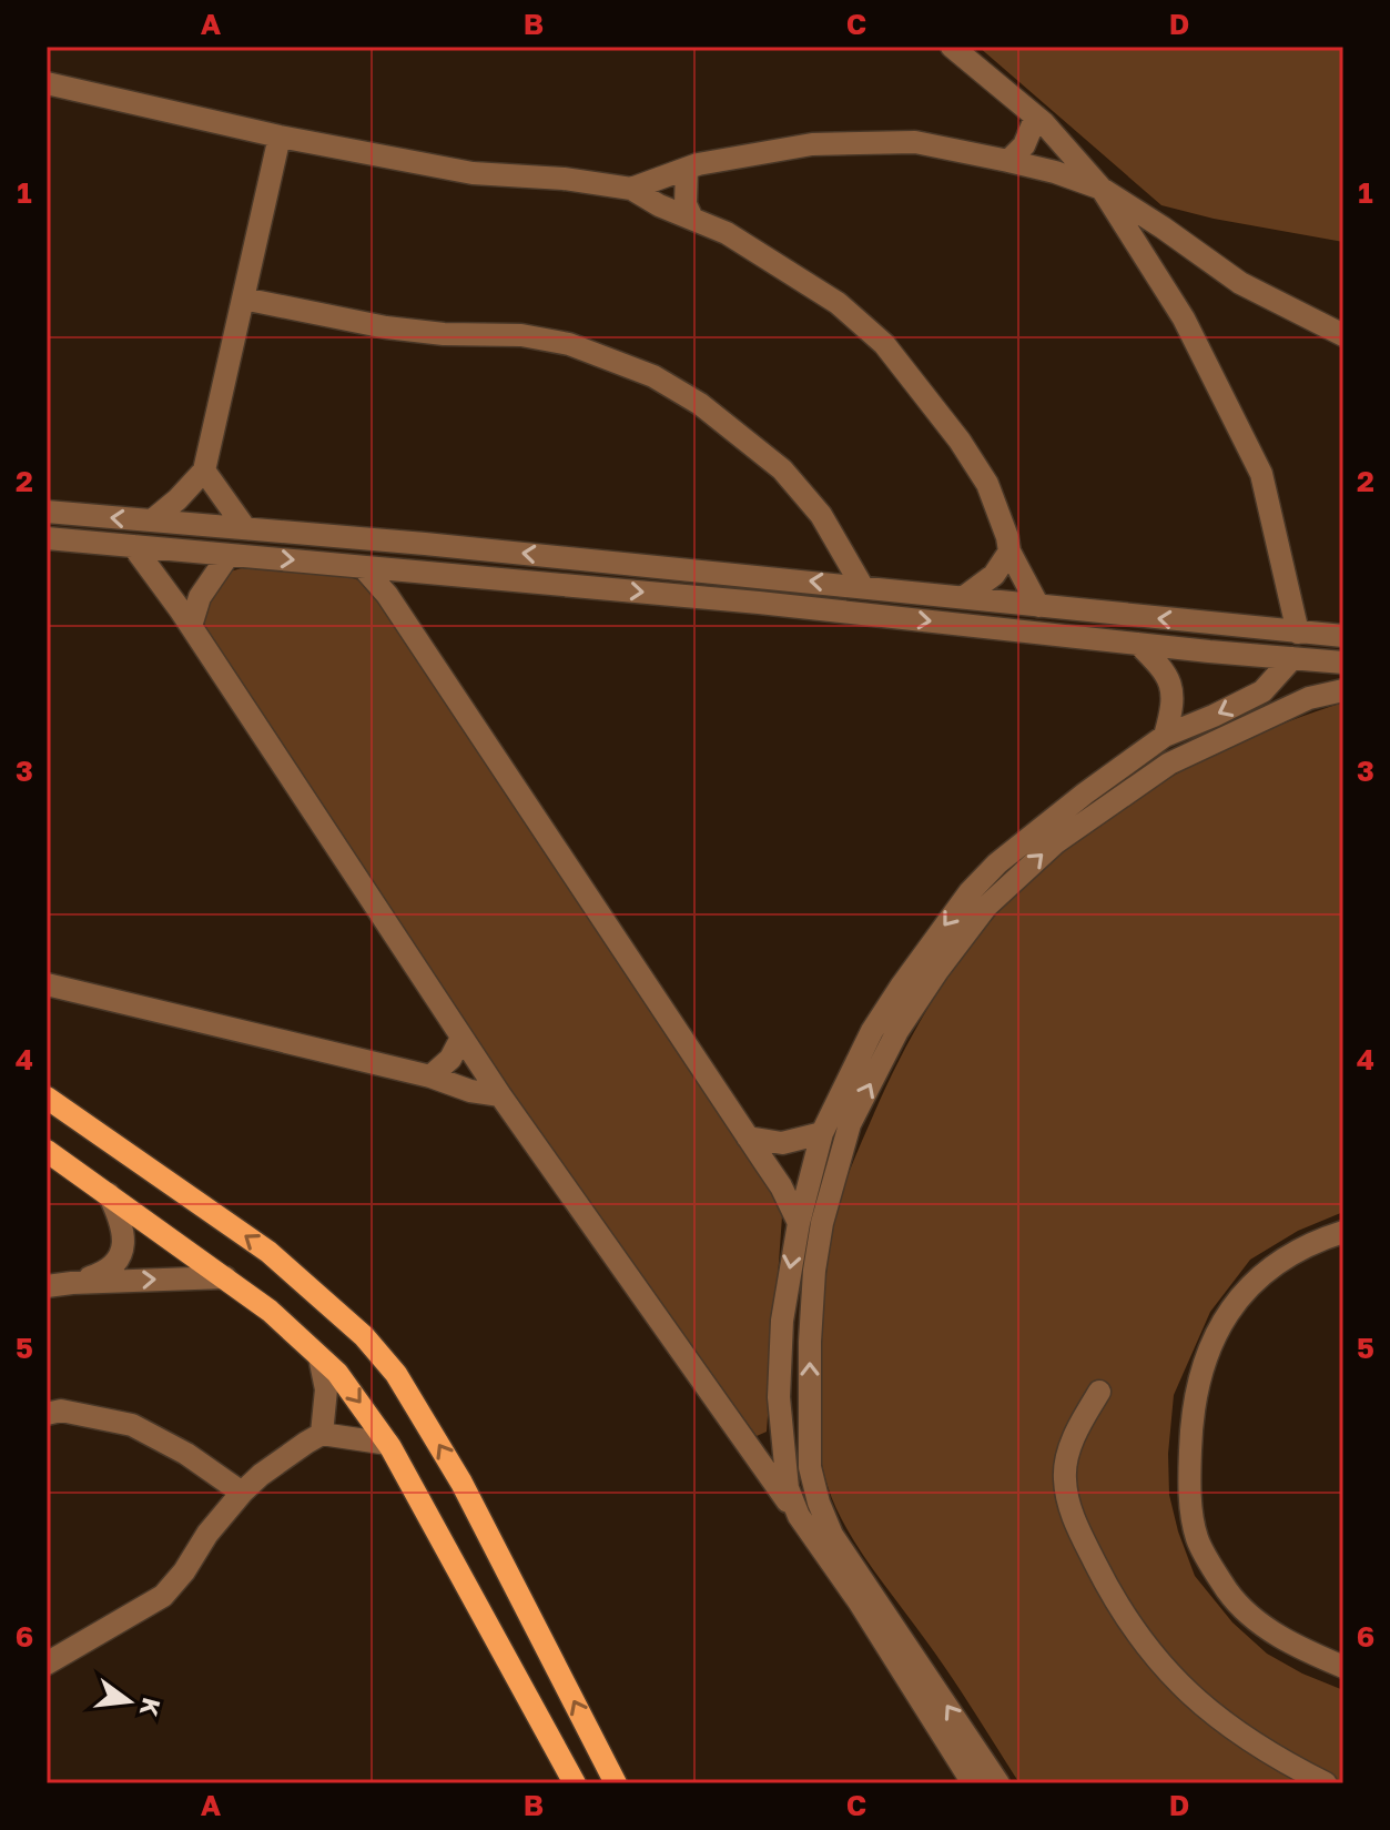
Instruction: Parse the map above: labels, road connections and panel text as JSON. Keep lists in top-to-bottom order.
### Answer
{
  "north": "right",
  "grid": {
    "columns": [
      "A",
      "B",
      "C",
      "D"
    ],
    "rows": [
      "1",
      "2",
      "3",
      "4",
      "5",
      "6"
    ]
  }
}
